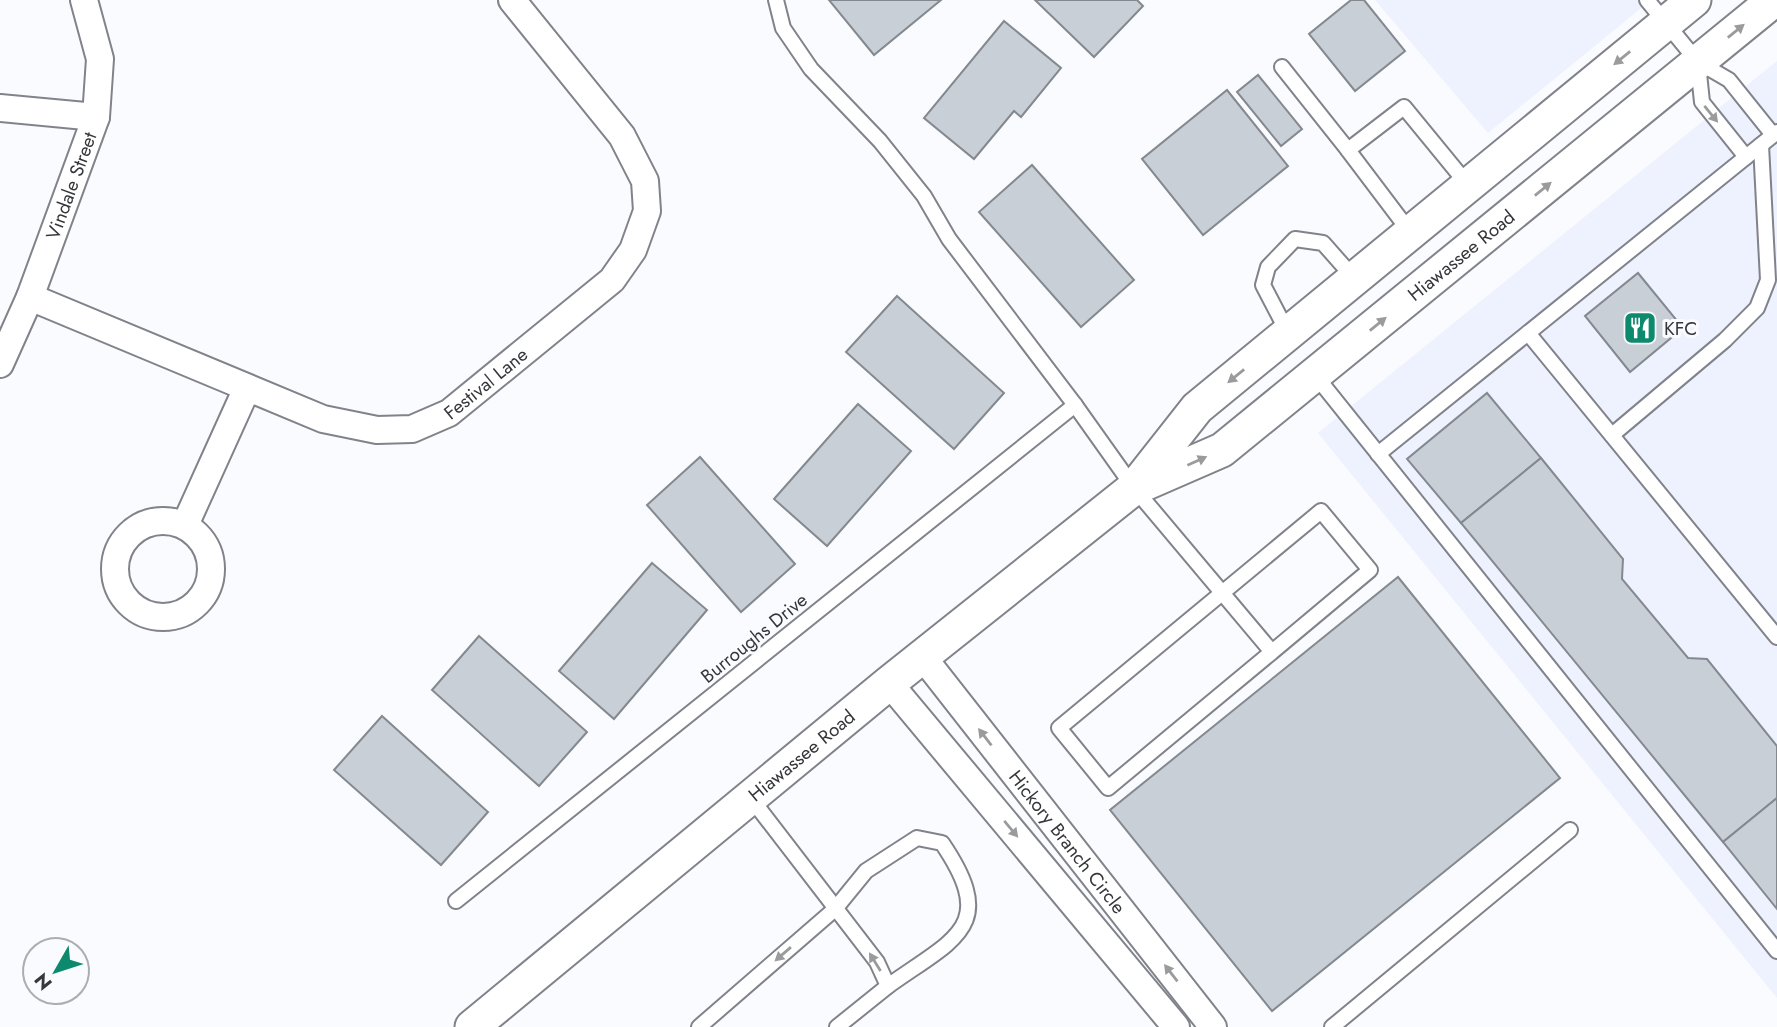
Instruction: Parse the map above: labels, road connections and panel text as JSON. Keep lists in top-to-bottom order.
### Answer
{
  "streets": {
    "street": [
      "Vindale Street",
      "Hiawassee Road",
      "Festival Lane",
      "Hickory Branch Circle"
    ],
    "lane": ["Burroughs Drive"]
  },
  "crossings": [
    ["Vindale Street", "Festival Lane"],
    ["Hiawassee Road", "Hickory Branch Circle"]
  ],
  "places": {
    "restaurant": ["KFC"]
  },
  "north": "bottom left"
}
